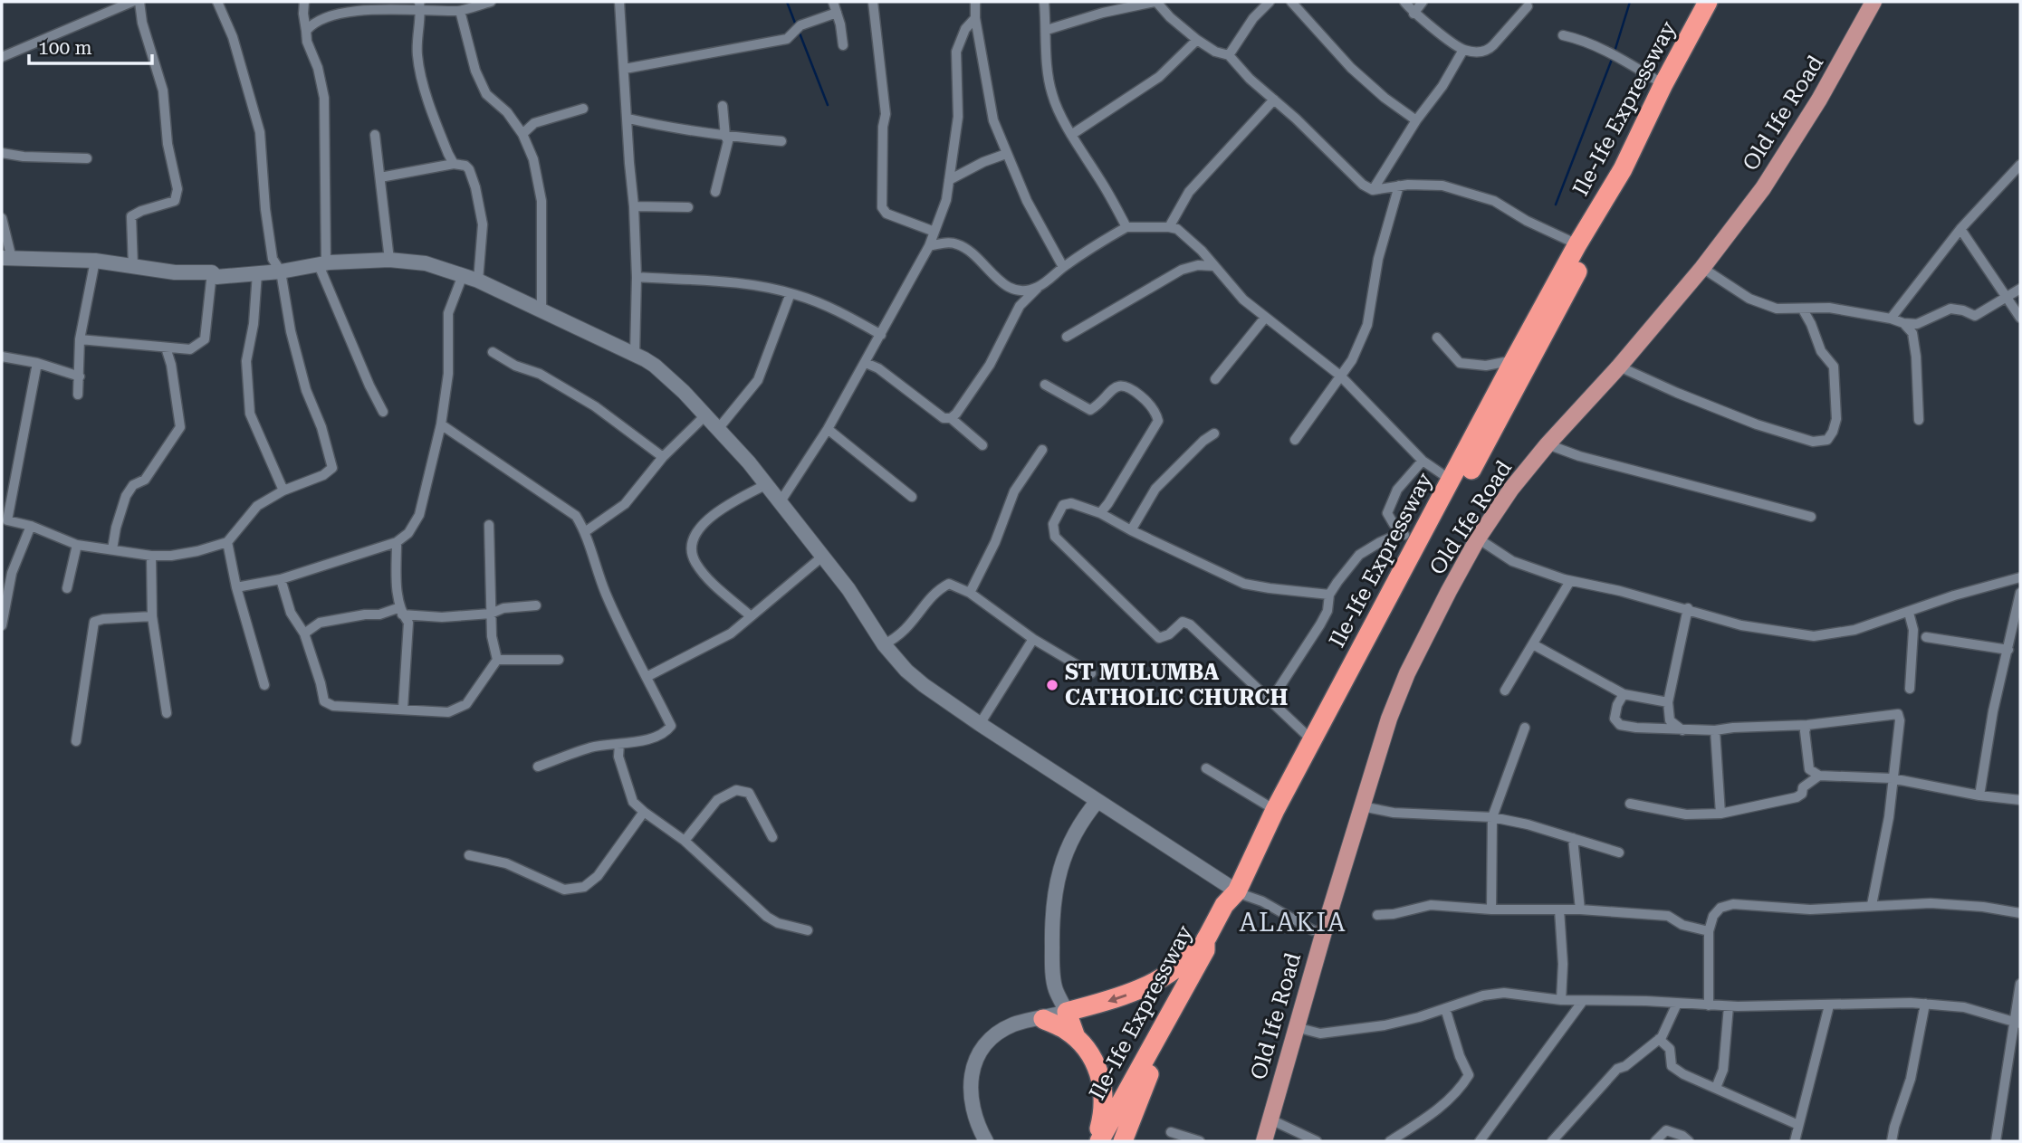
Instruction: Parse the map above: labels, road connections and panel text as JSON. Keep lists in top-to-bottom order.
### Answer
{
  "streets": {
    "highway": ["Ile-Ife Expressway"],
    "main road": ["Old Ife Road"]
  },
  "districts": ["ALAKIA"],
  "places": ["ST MULUMBA CATHOLIC CHURCH"],
  "scale_bar": "100 m"
}
